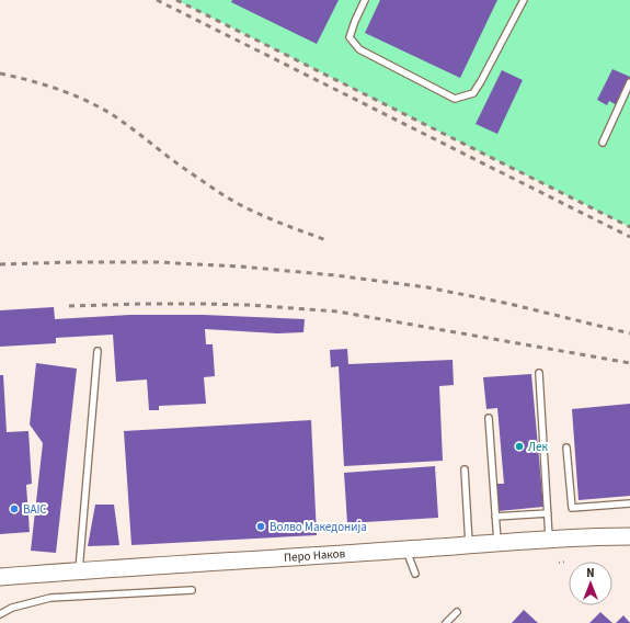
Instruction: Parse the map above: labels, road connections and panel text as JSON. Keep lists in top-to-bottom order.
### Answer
{
  "streets": {
    "street": ["Перо Наков"]
  },
  "places": ["Лек", "BAIC", "Волво Македонија"],
  "north": "top"
}
